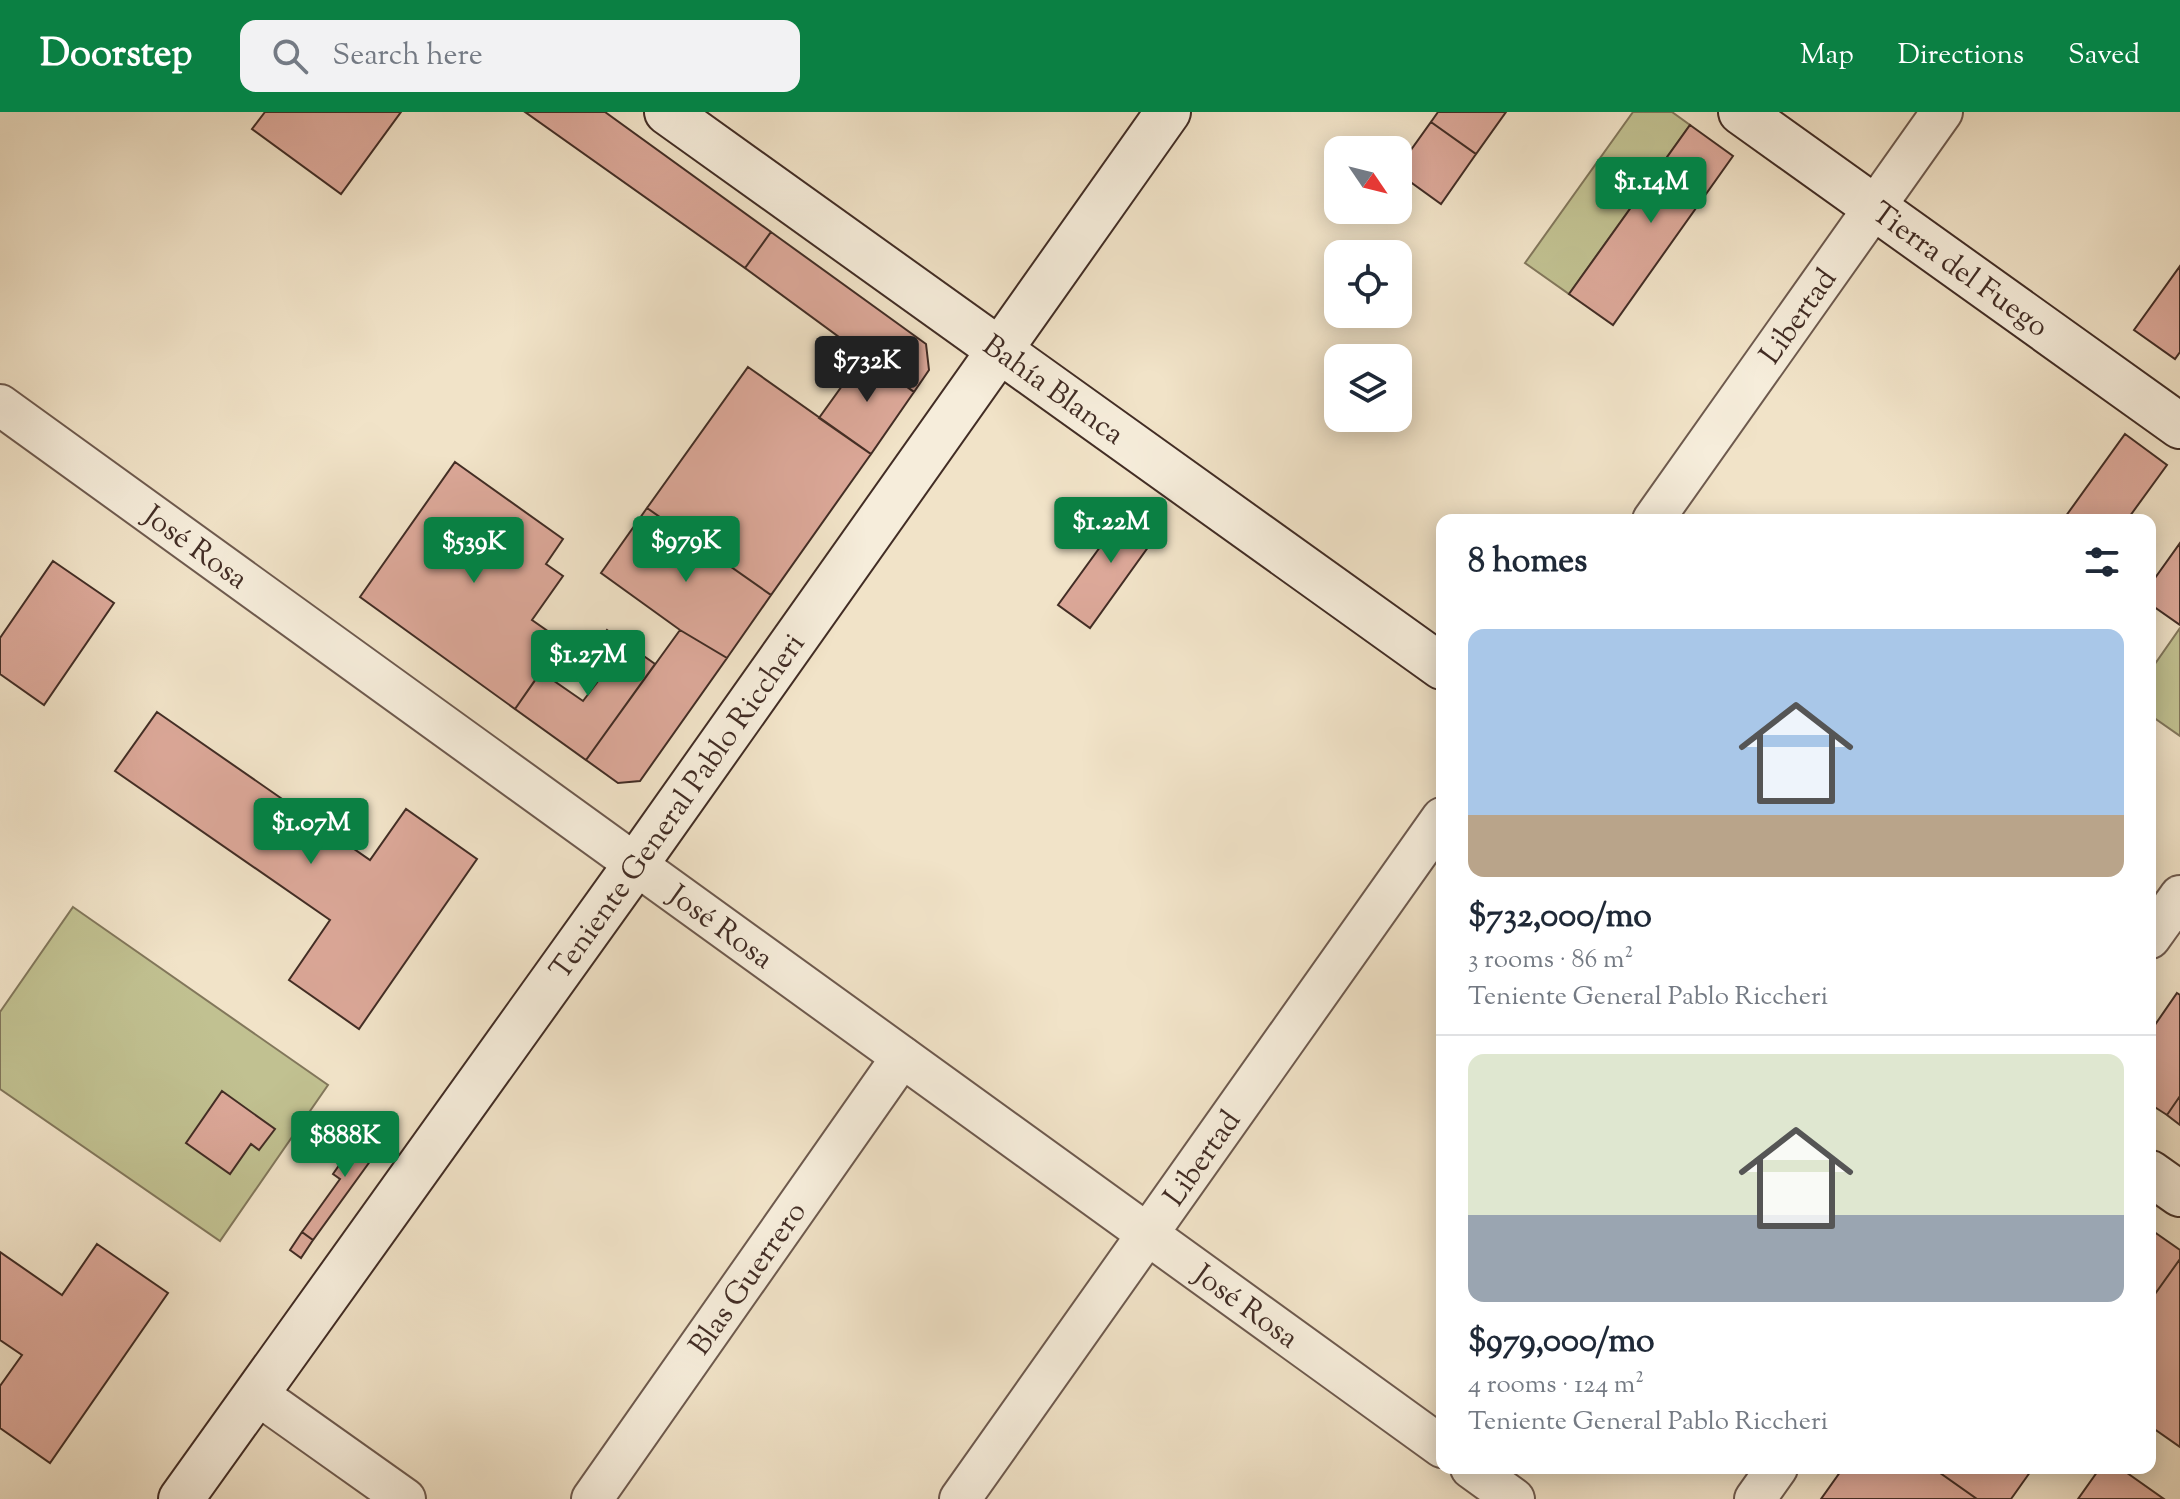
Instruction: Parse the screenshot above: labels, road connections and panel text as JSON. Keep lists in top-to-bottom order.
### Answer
{
  "streets": {
    "street": [
      "Tierra del Fuego",
      "Libertad",
      "Bahía Blanca",
      "José Rosa",
      "Teniente General Pablo Riccheri",
      "Blas Guerrero"
    ]
  },
  "crossings": [
    ["Tierra del Fuego", "Libertad"],
    ["Libertad", "José Rosa"],
    ["Bahía Blanca", "Teniente General Pablo Riccheri"],
    ["José Rosa", "Teniente General Pablo Riccheri"],
    ["José Rosa", "Blas Guerrero"]
  ],
  "north": "bottom right",
  "page": {
    "header": "Doorstep",
    "search": "Search here",
    "nav": ["Map", "Directions", "Saved"],
    "price": [
      "$1.14M",
      "$732K",
      "$1.22M",
      "$979K",
      "$539K",
      "$1.27M",
      "$1.07M",
      "$888K"
    ],
    "heading": "8 homes",
    "list": [
      {
        "name": "$732,000/mo",
        "note": "3 rooms · 86 m² · Teniente General Pablo Riccheri"
      },
      {
        "name": "$979,000/mo",
        "note": "4 rooms · 124 m² · Teniente General Pablo Riccheri"
      }
    ]
  }
}
